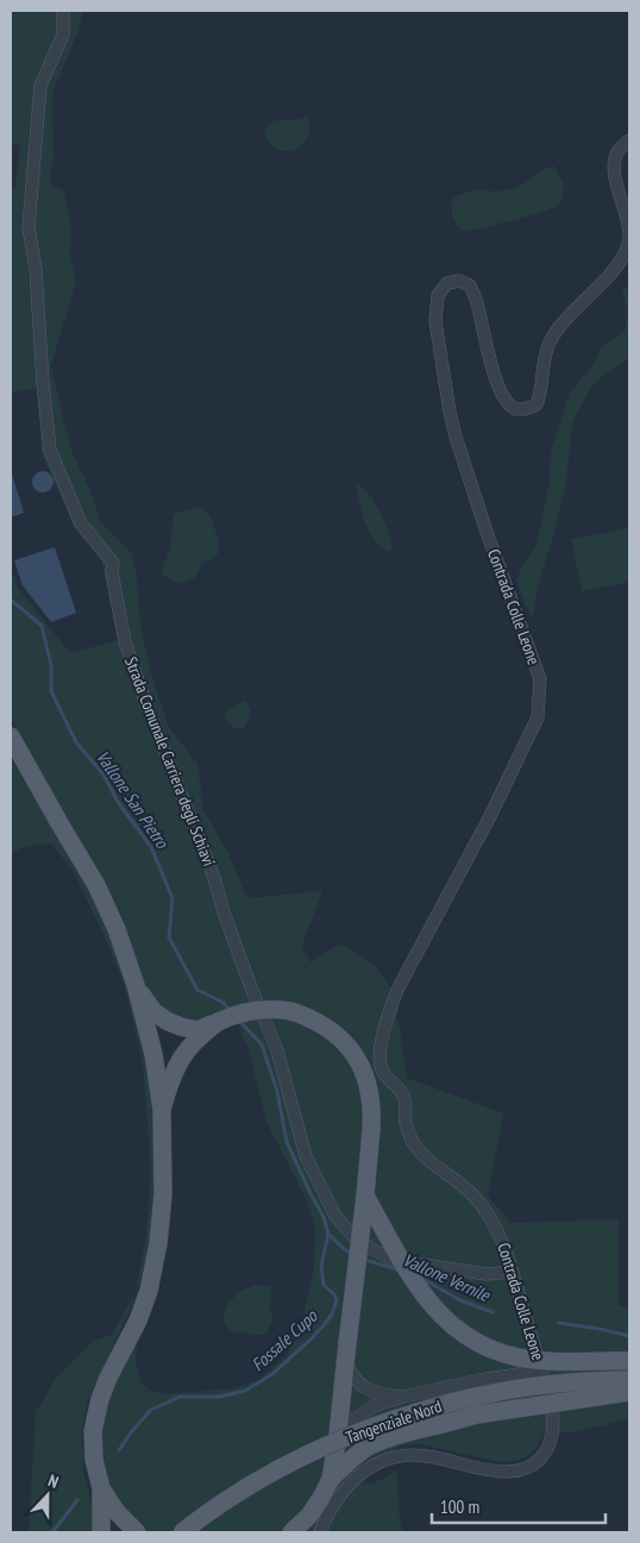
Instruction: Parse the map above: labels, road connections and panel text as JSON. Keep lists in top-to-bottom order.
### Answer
{
  "streets": {
    "main road": ["Tangenziale Nord"],
    "street": ["Contrada Colle Leone", "Strada Comunale Carriera degli Schiavi"]
  },
  "crossings": [
    ["Contrada Colle Leone", "Strada Comunale Carriera degli Schiavi"]
  ],
  "water": ["Vallone San Pietro", "Vallone Vernile", "Fossale Cupo"],
  "scale_bar": "100 m",
  "north": "top"
}
